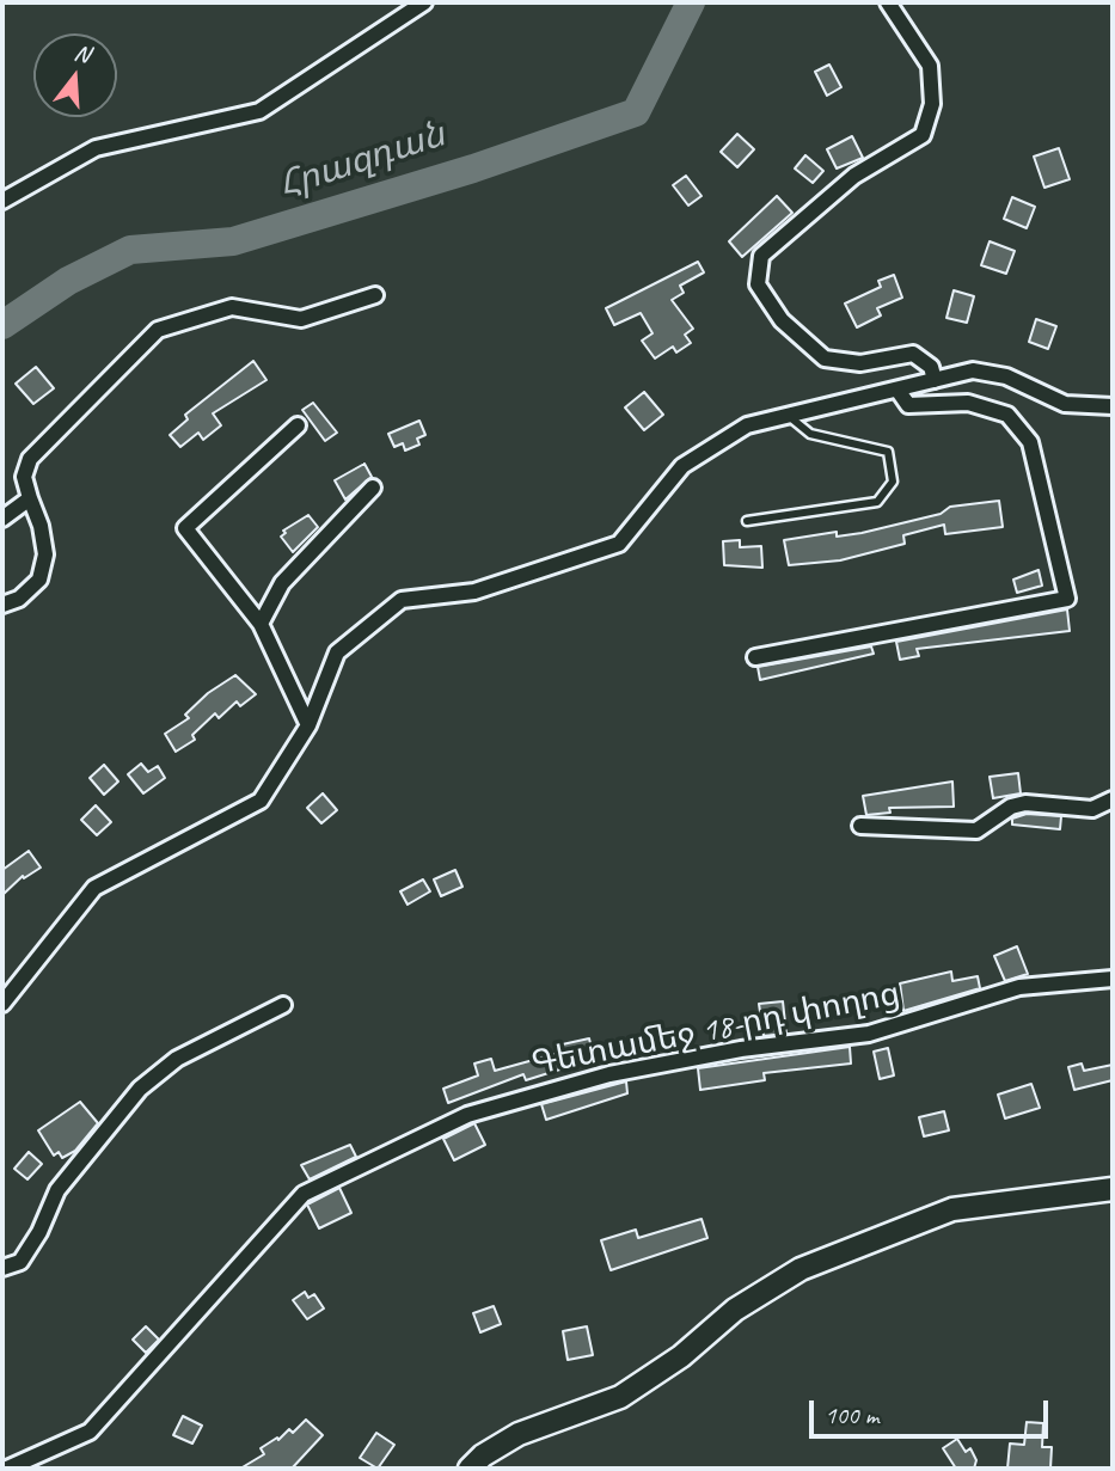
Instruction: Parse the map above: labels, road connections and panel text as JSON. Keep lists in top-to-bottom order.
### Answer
{
  "streets": {
    "street": ["Գետամեջ 18-րդ փողոց"]
  },
  "water": ["Հրազդան"],
  "scale_bar": "100 m",
  "north": "top"
}
